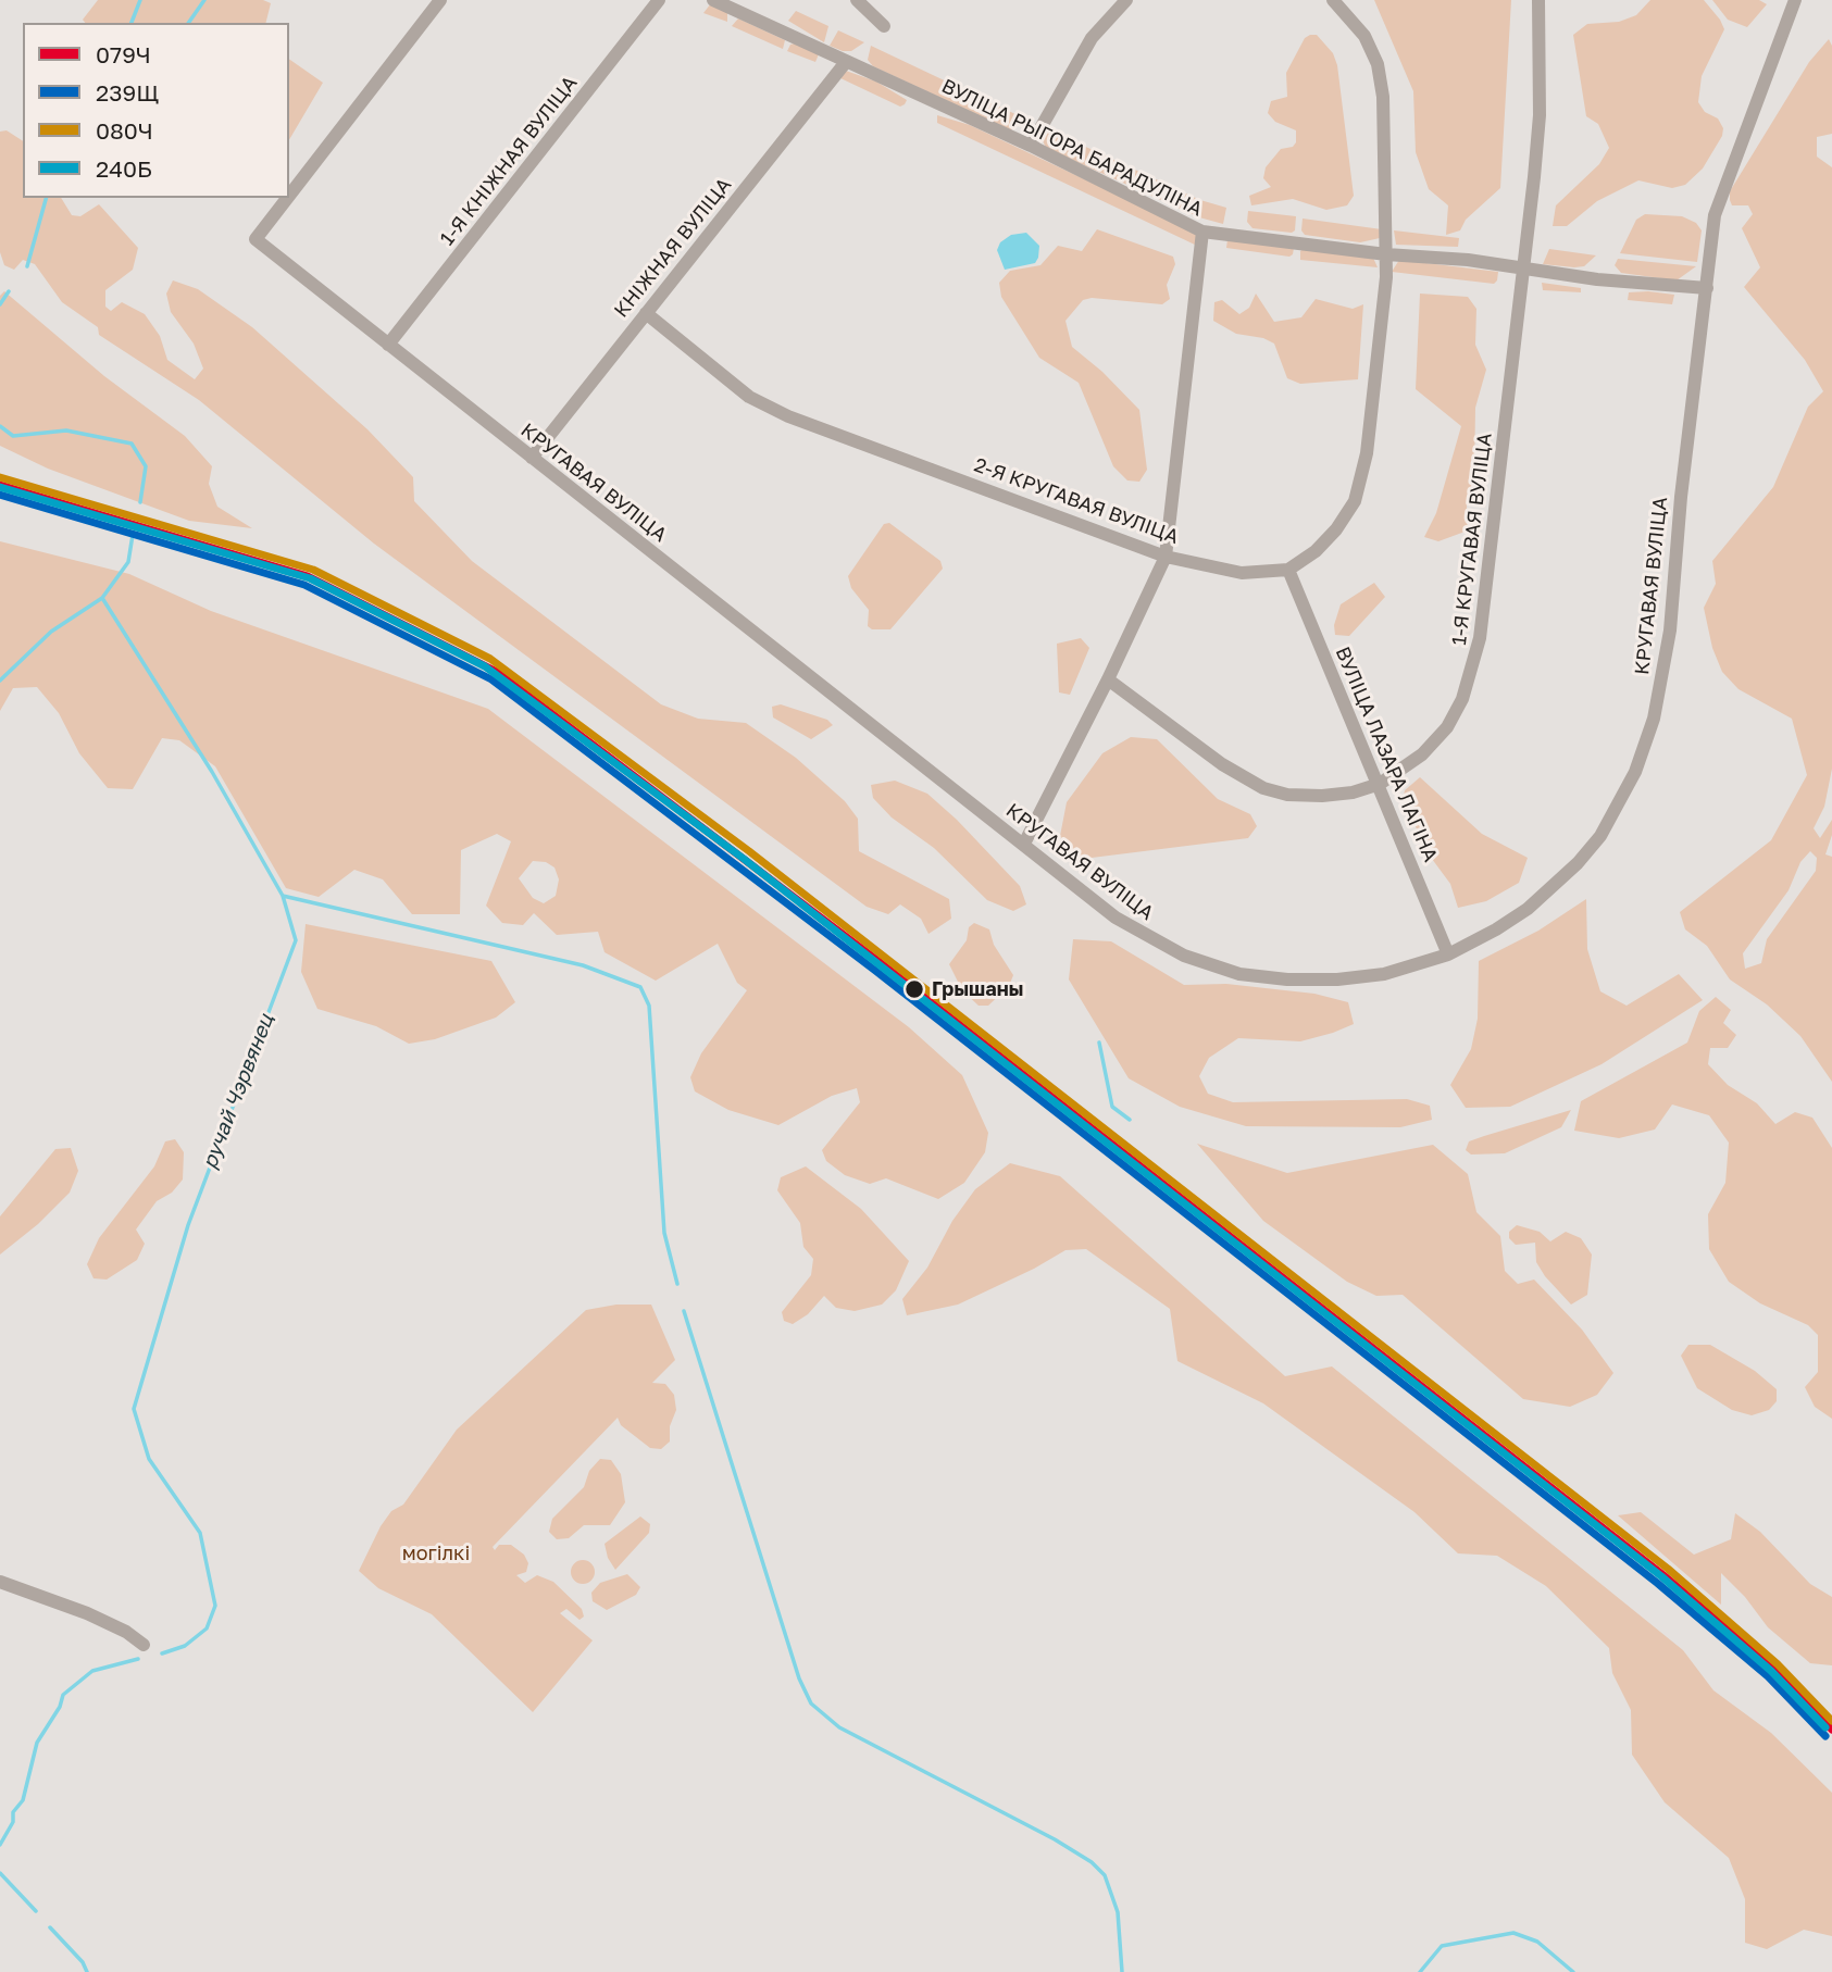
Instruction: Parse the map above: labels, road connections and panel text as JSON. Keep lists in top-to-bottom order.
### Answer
{
  "streets": {
    "street": [
      "ВУЛІЦА РЫГОРА БАРАДУЛІНА",
      "1-Я КНІЖНАЯ ВУЛІЦА",
      "КНІЖНАЯ ВУЛІЦА",
      "КРУГАВАЯ ВУЛІЦА",
      "2-Я КРУГАВАЯ ВУЛІЦА",
      "1-Я КРУГАВАЯ ВУЛІЦА",
      "ВУЛІЦА ЛАЗАРА ЛАГІНА"
    ]
  },
  "crossings": [
    ["ВУЛІЦА РЫГОРА БАРАДУЛІНА", "КНІЖНАЯ ВУЛІЦА"],
    ["ВУЛІЦА РЫГОРА БАРАДУЛІНА", "КРУГАВАЯ ВУЛІЦА"],
    ["ВУЛІЦА РЫГОРА БАРАДУЛІНА", "1-Я КРУГАВАЯ ВУЛІЦА"],
    ["1-Я КНІЖНАЯ ВУЛІЦА", "КРУГАВАЯ ВУЛІЦА"],
    ["КНІЖНАЯ ВУЛІЦА", "КРУГАВАЯ ВУЛІЦА"],
    ["КНІЖНАЯ ВУЛІЦА", "2-Я КРУГАВАЯ ВУЛІЦА"],
    ["КРУГАВАЯ ВУЛІЦА", "ВУЛІЦА ЛАЗАРА ЛАГІНА"],
    ["2-Я КРУГАВАЯ ВУЛІЦА", "ВУЛІЦА ЛАЗАРА ЛАГІНА"],
    ["1-Я КРУГАВАЯ ВУЛІЦА", "ВУЛІЦА ЛАЗАРА ЛАГІНА"]
  ],
  "water": ["ручай Чэрвянец"],
  "parks": ["могілкі"],
  "places": ["Грышаны"],
  "lines": [
    "transit line 080Ч",
    "transit line 079Ч",
    "transit line 240Б",
    "transit line 239Щ"
  ],
  "legend": [
    "079Ч",
    "239Щ",
    "080Ч",
    "240Б"
  ]
}
